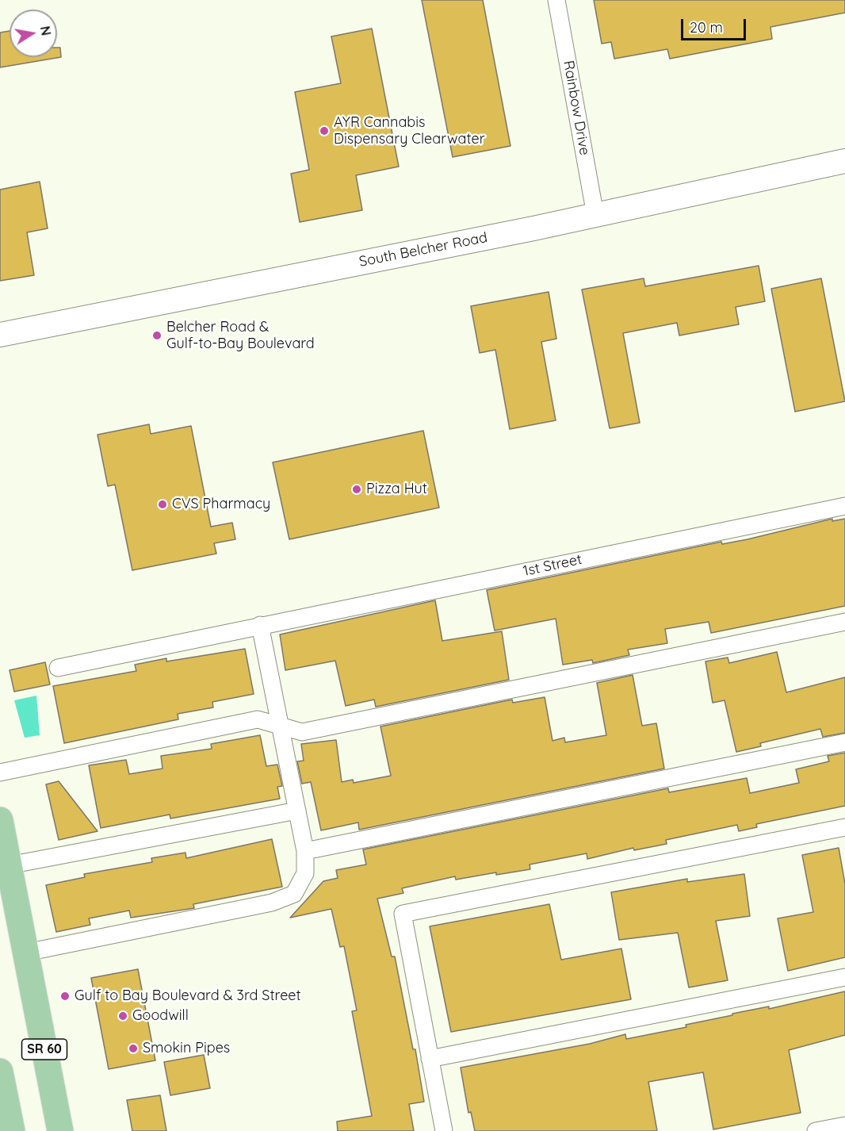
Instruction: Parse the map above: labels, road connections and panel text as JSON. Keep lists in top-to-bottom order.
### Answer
{
  "streets": {
    "main road": ["South Belcher Road", "SR 60"],
    "street": ["Rainbow Drive", "1st Street"]
  },
  "crossings": [
    ["Rainbow Drive", "South Belcher Road"]
  ],
  "places": [
    "AYR Cannabis Dispensary Clearwater",
    "Belcher Road & Gulf-to-Bay Boulevard",
    "Pizza Hut",
    "CVS Pharmacy",
    "Gulf to Bay Boulevard & 3rd Street",
    "Goodwill",
    "Smokin Pipes"
  ],
  "scale_bar": "20 m",
  "north": "right"
}
